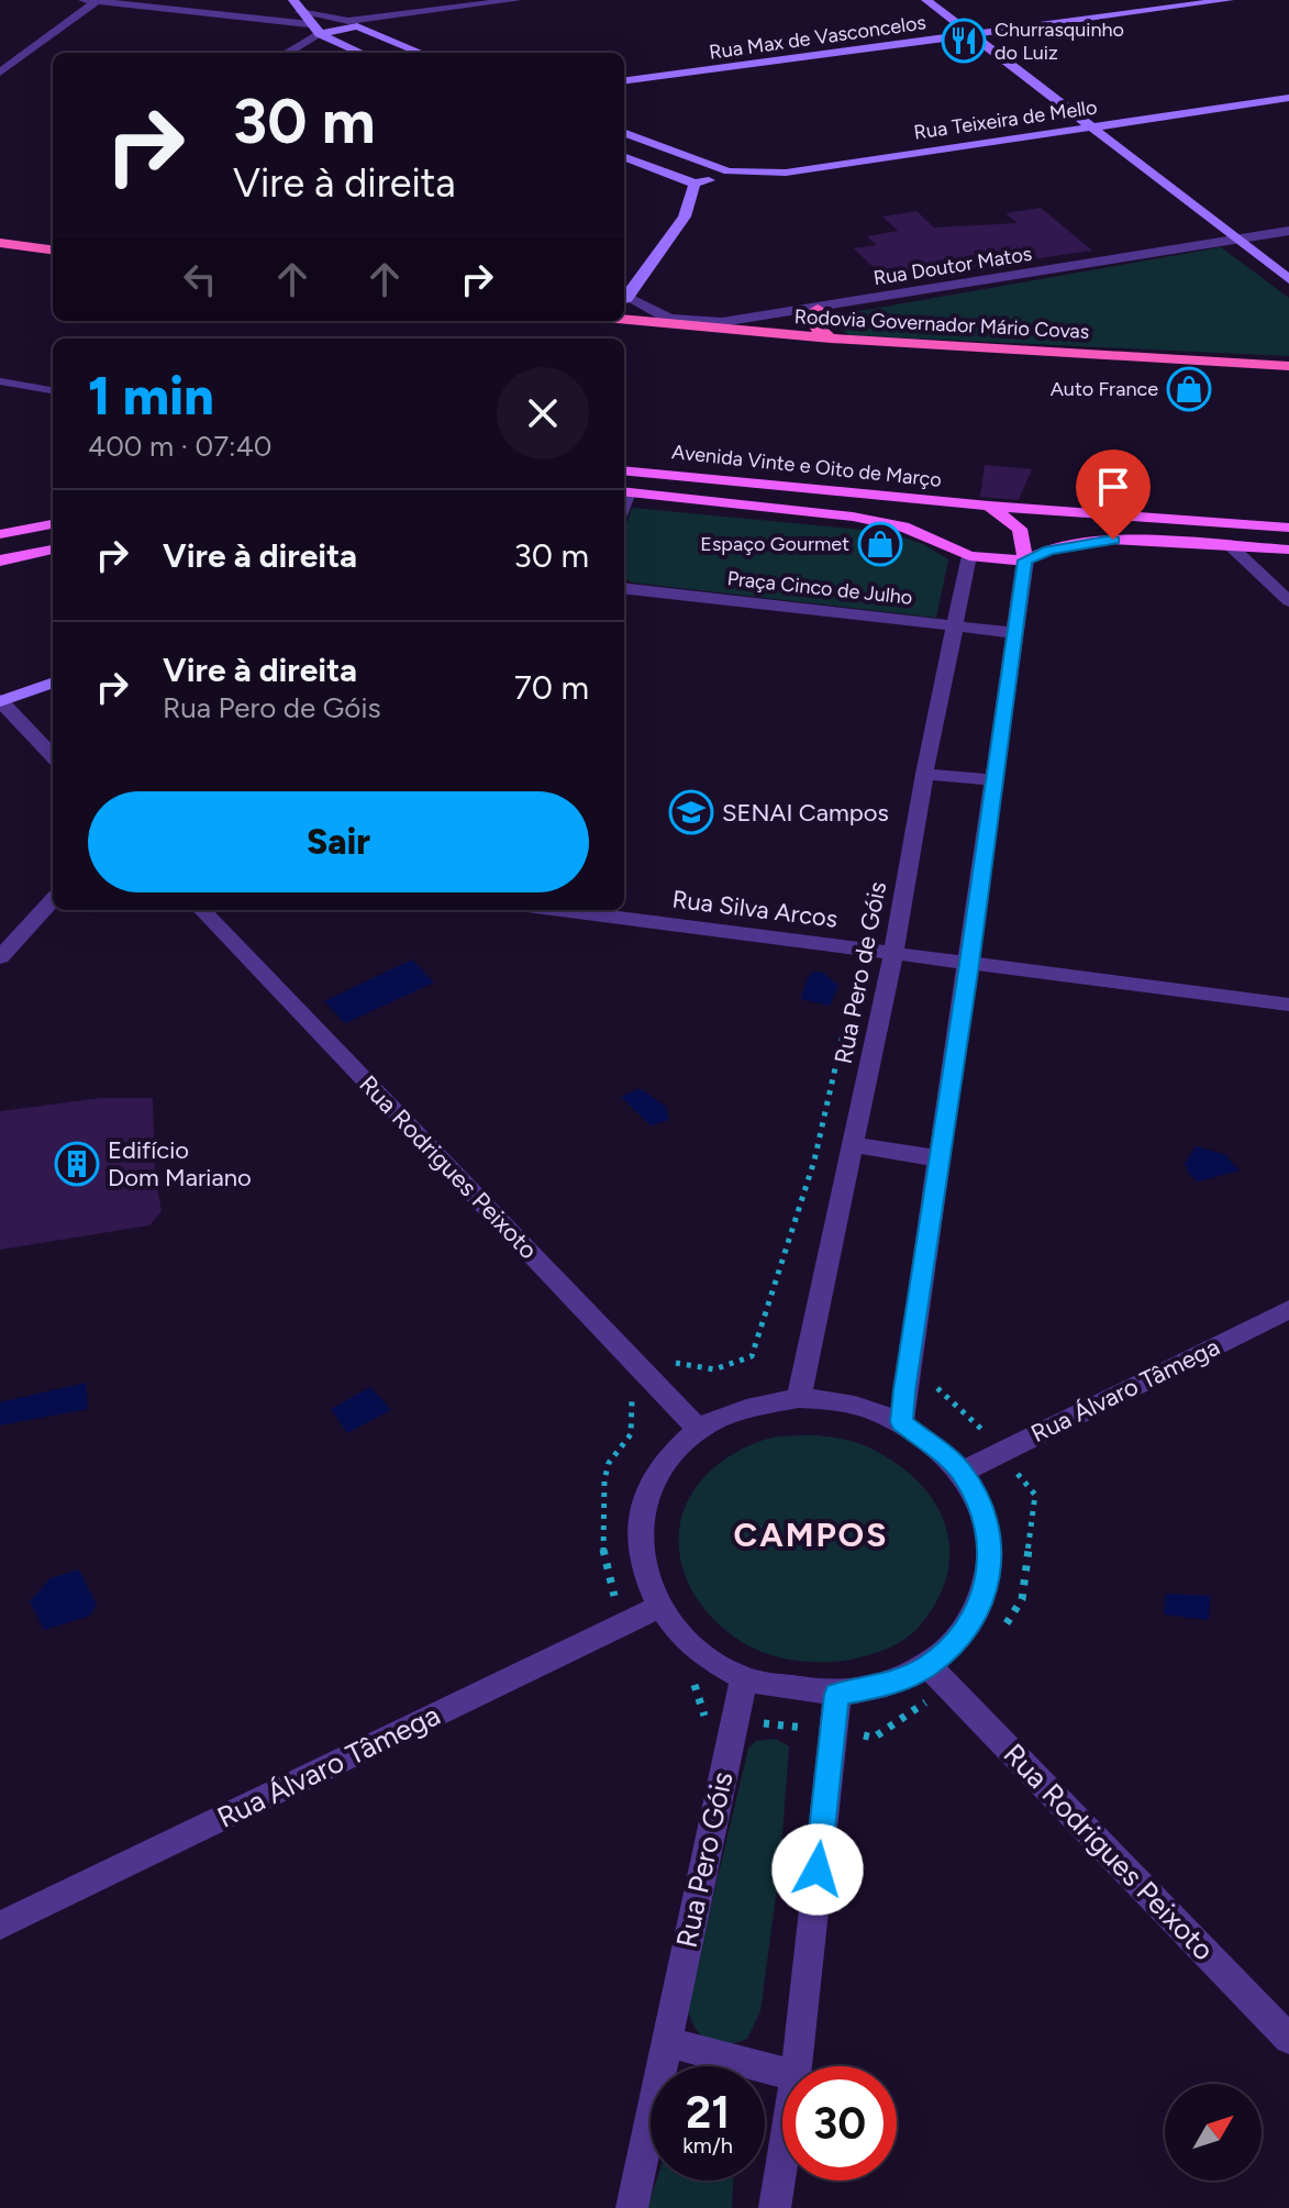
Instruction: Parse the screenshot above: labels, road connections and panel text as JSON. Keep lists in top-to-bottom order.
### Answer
{
  "streets": {
    "highway": ["Rodovia Governador Mário Covas"],
    "main road": ["Rua Max de Vasconcelos", "Rua Teixeira de Mello", "Avenida Vinte e Oito de Março"],
    "street": [
      "Rua Doutor Matos",
      "Praça Cinco de Julho",
      "Rua Silva Arcos",
      "Rua Pero de Góis",
      "Rua Rodrigues Peixoto",
      "Rua Álvaro Tâmega",
      "Rua Pero Góis"
    ]
  },
  "crossings": [
    ["Praça Cinco de Julho", "Rua Pero de Góis"],
    ["Rua Silva Arcos", "Rua Pero de Góis"]
  ],
  "districts": ["CAMPOS"],
  "places": {
    "restaurant": ["Churrasquinho do Luiz"],
    "shop": ["Auto France", "Espaço Gourmet"],
    "school or university": ["SENAI Campos"],
    "building": ["Edifício Dom Mariano"]
  },
  "north": "top right",
  "page": {
    "turn": ["30 m", "Vire à direita"],
    "heading": ["1 min", "400 m · 07:40"],
    "list": [
      {
        "name": "Vire à direita",
        "value": "30 m"
      },
      {
        "name": "Vire à direita",
        "note": "Rua Pero de Góis",
        "value": "70 m"
      }
    ],
    "buttons": "Sair",
    "speed": "21 km/h",
    "limit": "30"
  }
}
